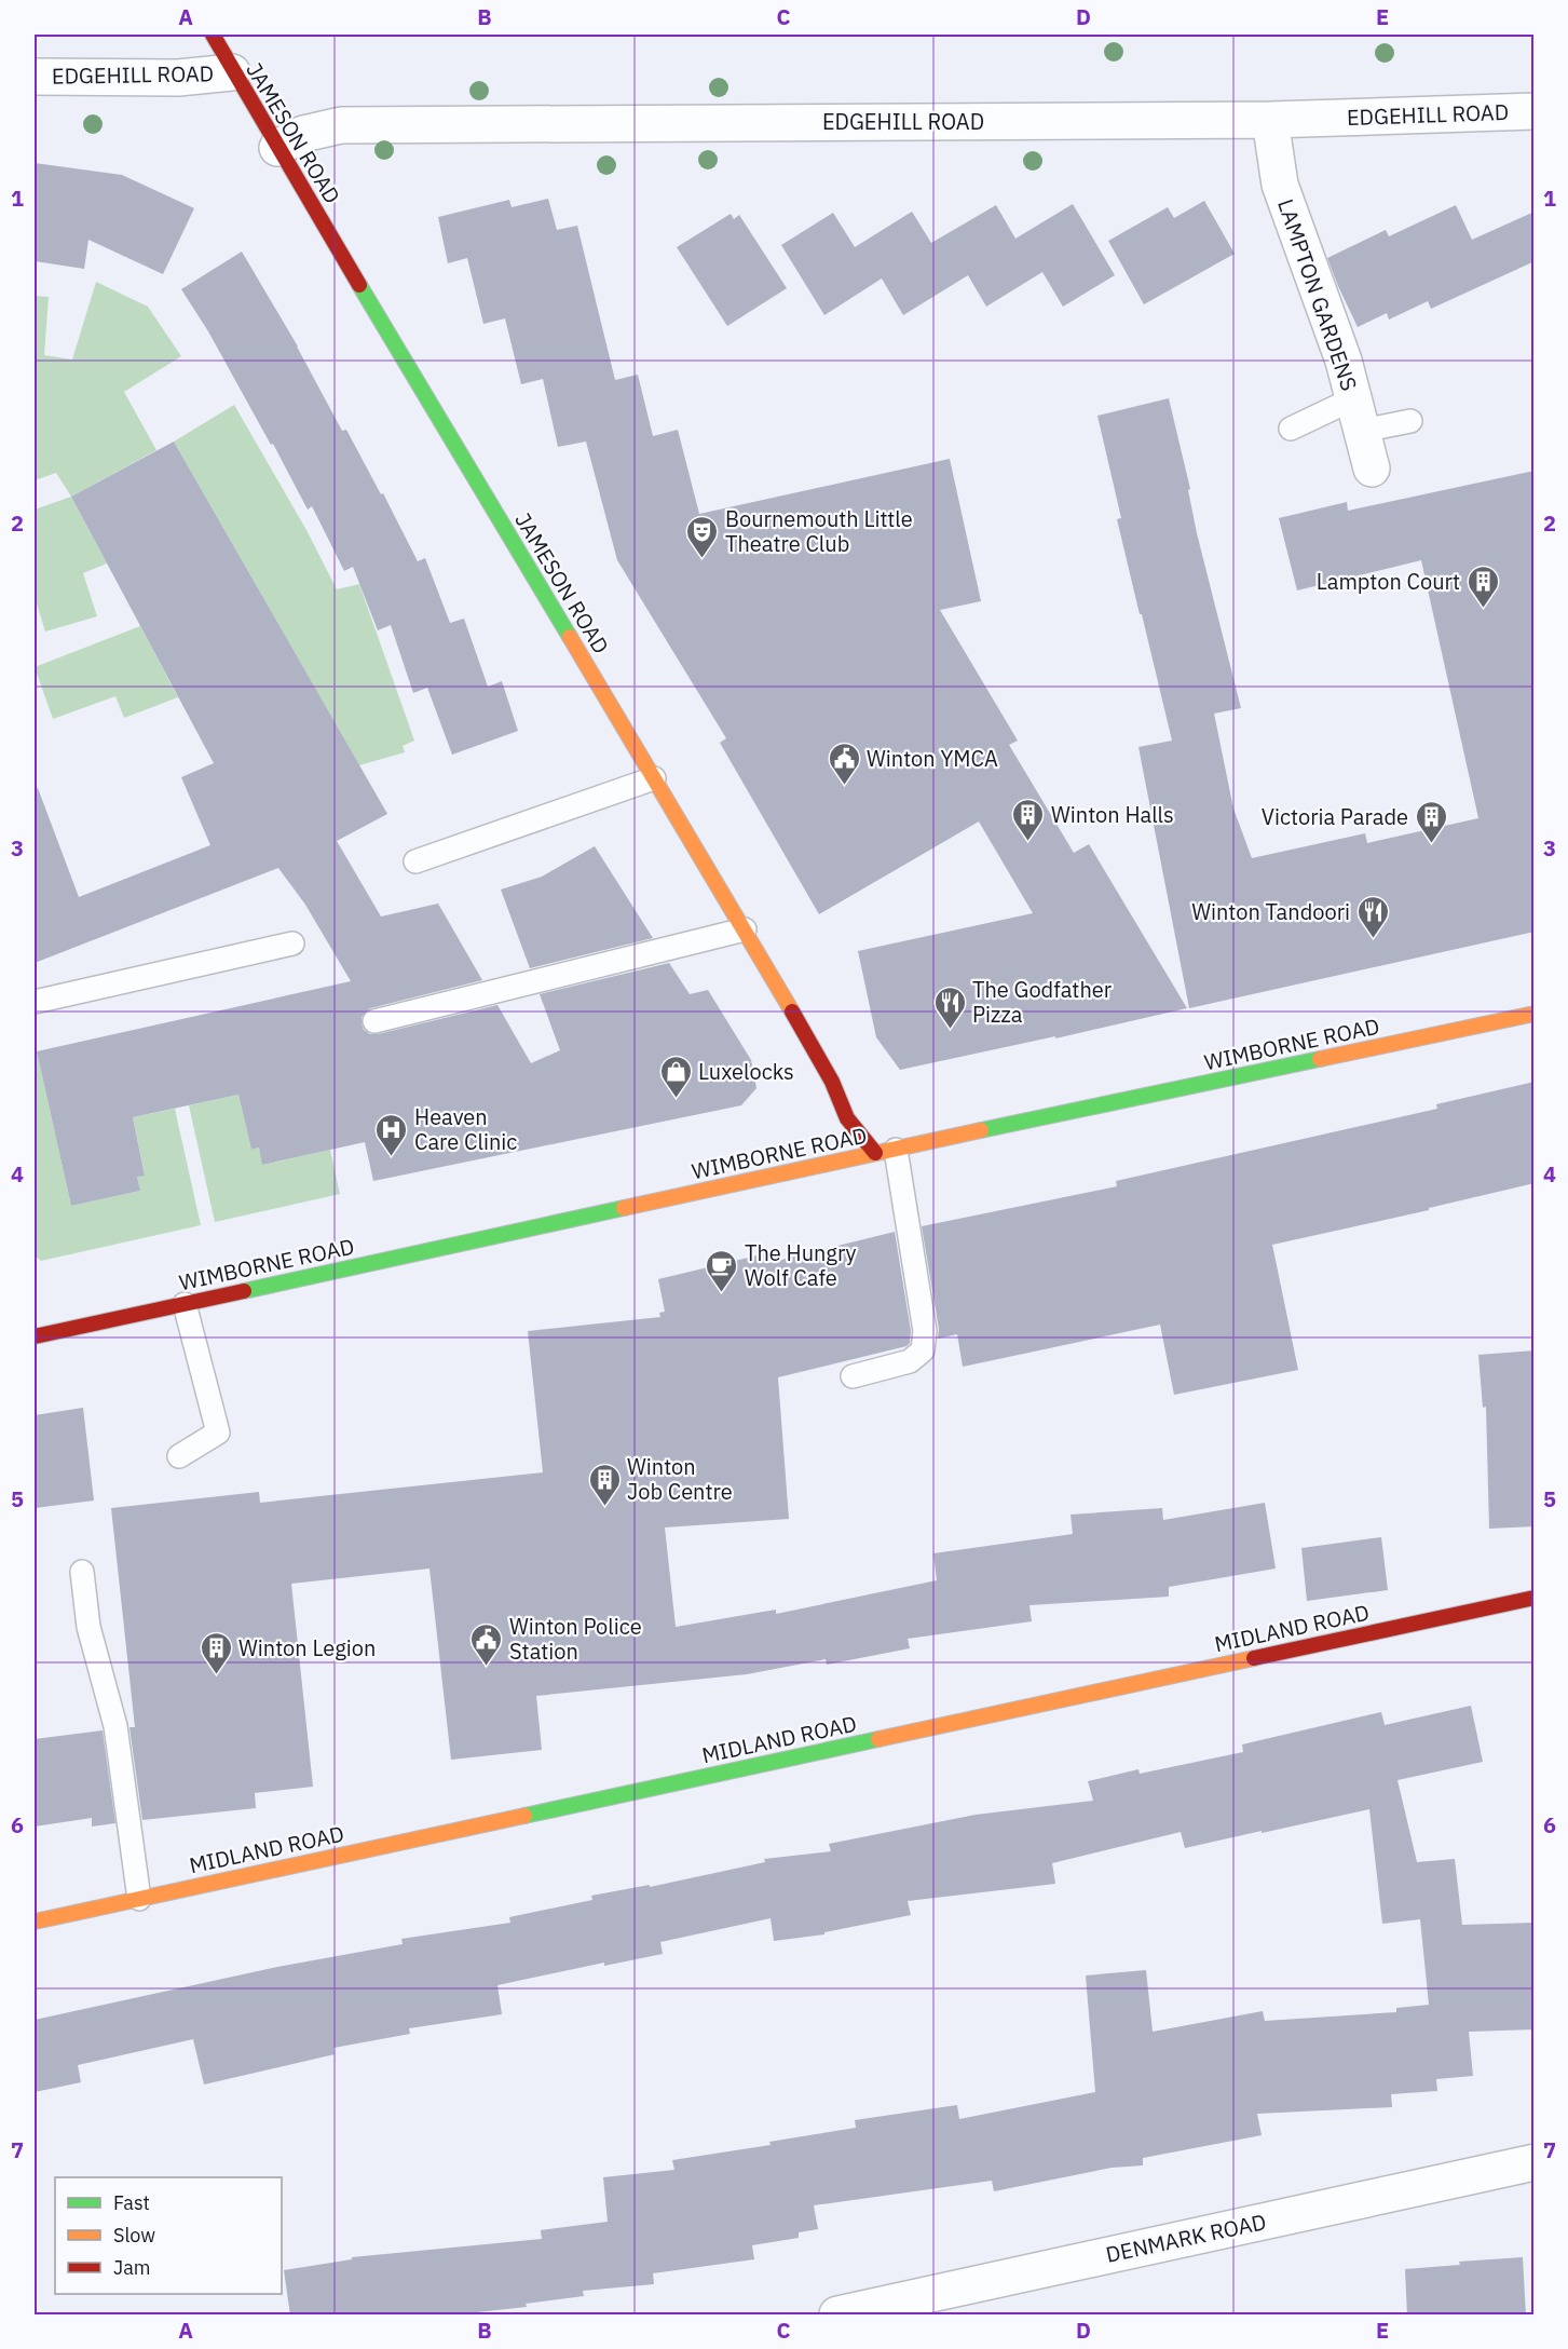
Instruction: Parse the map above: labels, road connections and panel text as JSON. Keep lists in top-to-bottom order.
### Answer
{
  "streets": {
    "street": [
      "EDGEHILL ROAD",
      "JAMESON ROAD",
      "LAMPTON GARDENS",
      "WIMBORNE ROAD",
      "MIDLAND ROAD",
      "DENMARK ROAD"
    ]
  },
  "crossings": [
    ["EDGEHILL ROAD", "JAMESON ROAD"],
    ["EDGEHILL ROAD", "LAMPTON GARDENS"],
    ["JAMESON ROAD", "WIMBORNE ROAD"]
  ],
  "places": {
    "theatre": ["Bournemouth Little Theatre Club"],
    "building": [
      "Lampton Court",
      "Winton Halls",
      "Victoria Parade",
      "Winton Job Centre",
      "Winton Legion"
    ],
    "public building": ["Winton YMCA", "Winton Police Station"],
    "restaurant": ["Winton Tandoori", "The Godfather Pizza"],
    "shop": ["Luxelocks"],
    "hospital": ["Heaven Care Clinic"],
    "cafe": ["The Hungry Wolf Cafe"]
  },
  "legend": ["Fast", "Slow", "Jam"],
  "grid": {
    "columns": [
      "A",
      "B",
      "C",
      "D",
      "E"
    ],
    "rows": [
      "1",
      "2",
      "3",
      "4",
      "5",
      "6",
      "7"
    ]
  }
}
